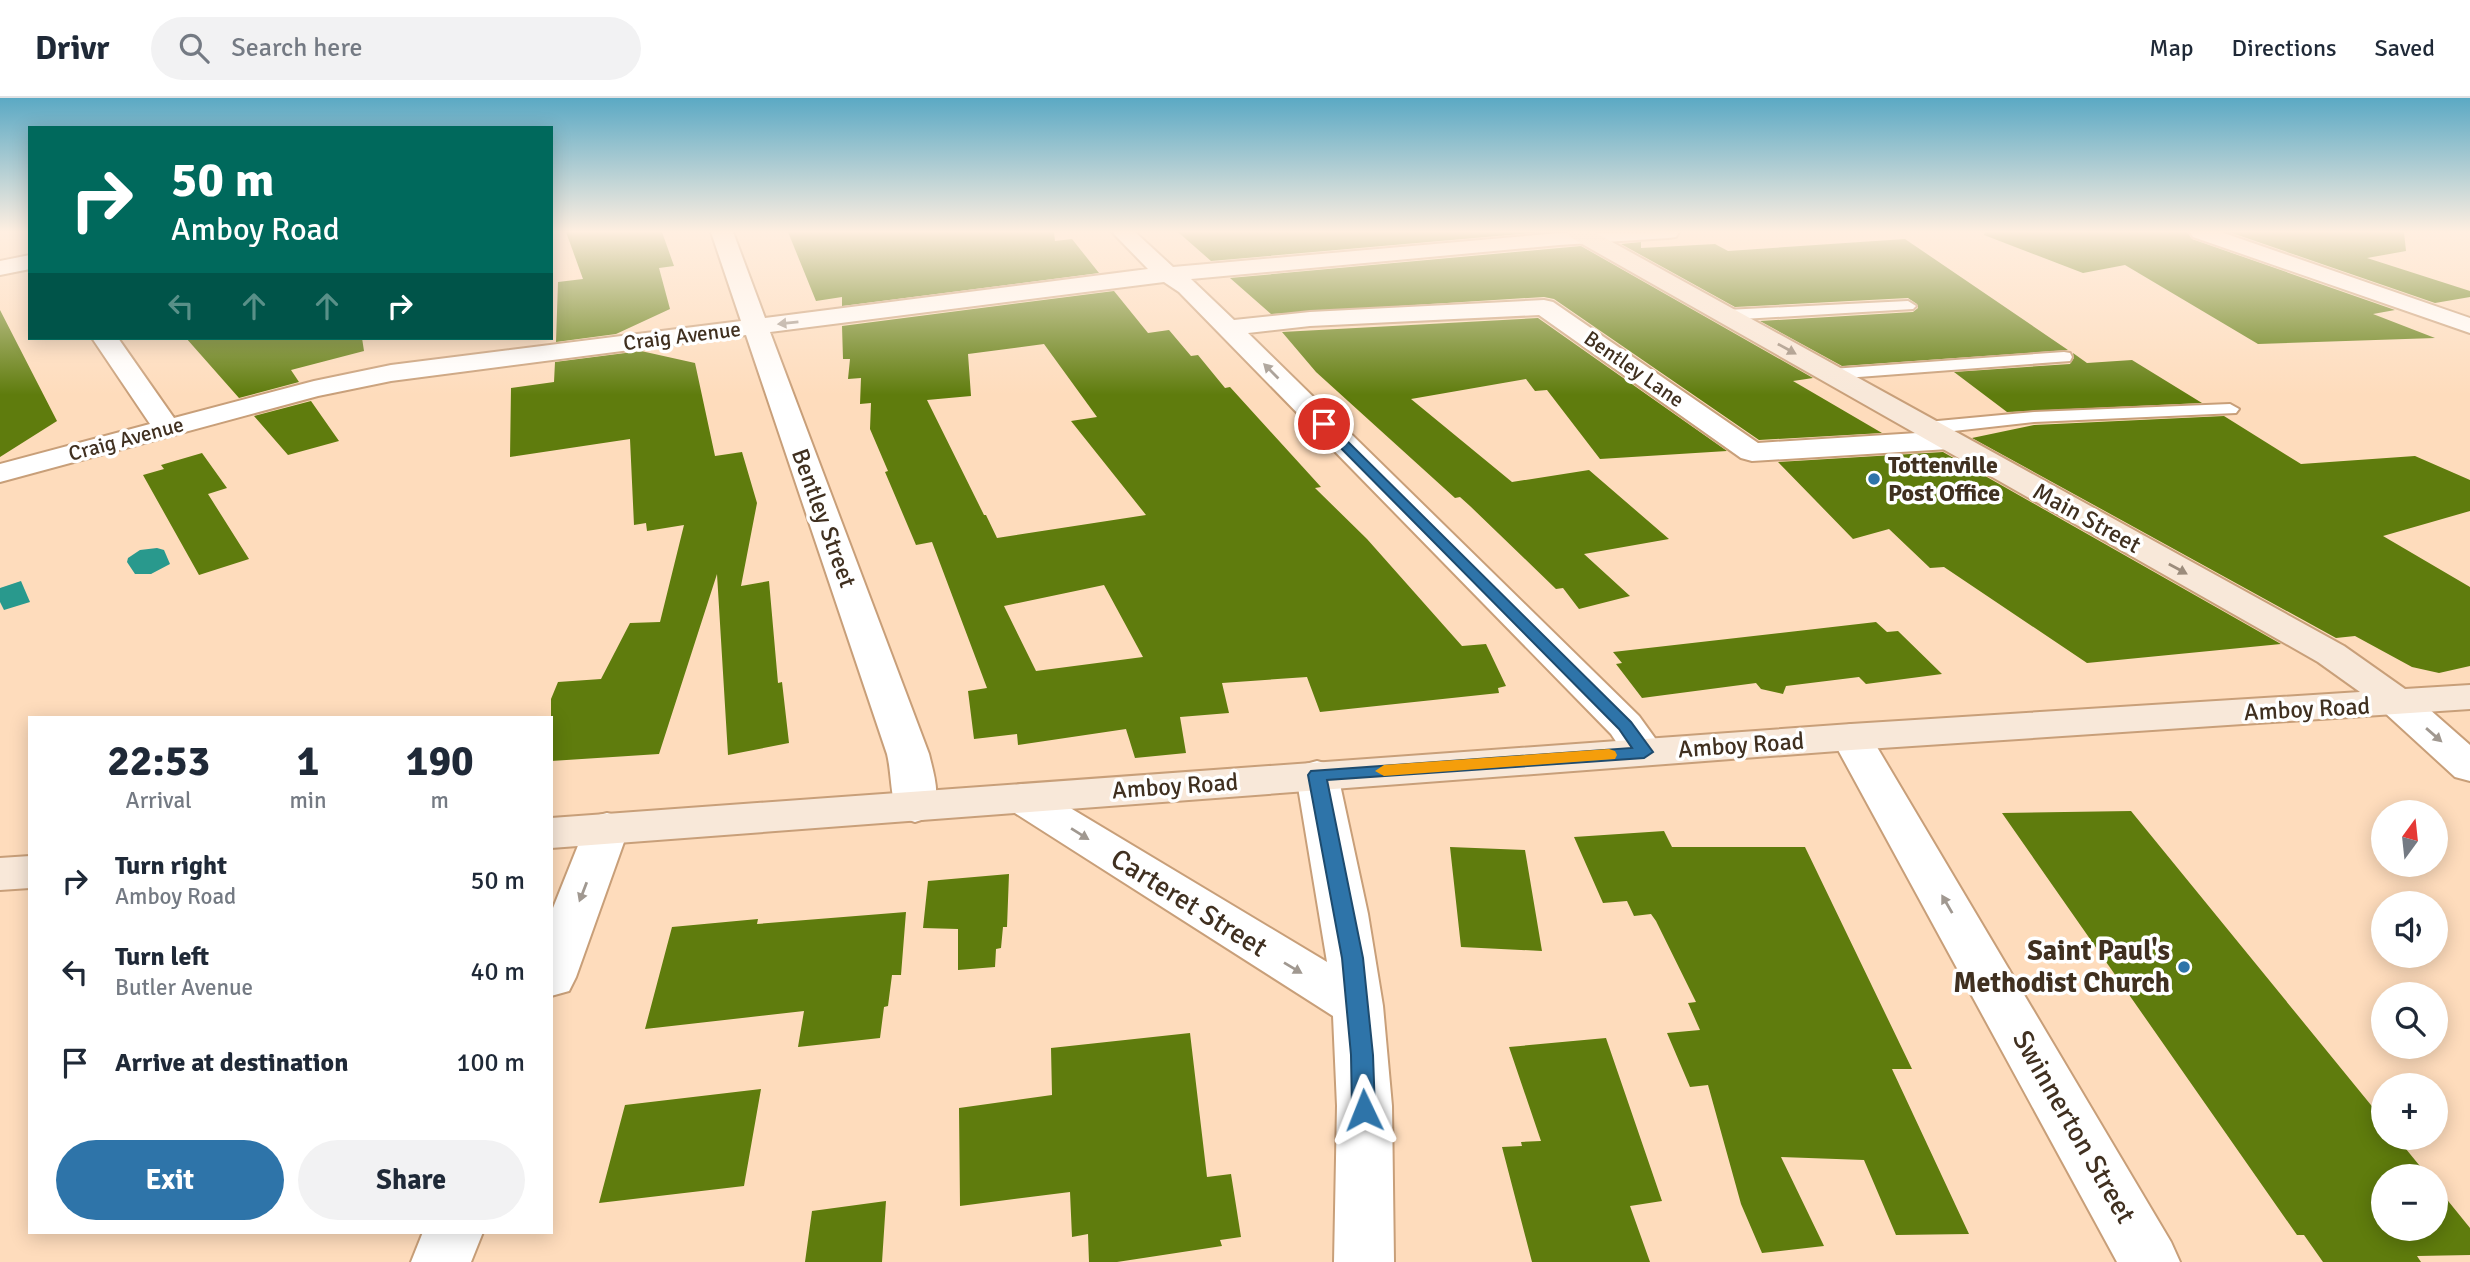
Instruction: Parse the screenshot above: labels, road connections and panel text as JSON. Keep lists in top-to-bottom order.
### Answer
{
  "streets": {
    "street": [
      "Craig Avenue",
      "Bentley Lane",
      "Bentley Street",
      "Main Street",
      "Amboy Road",
      "Carteret Street",
      "Swinnerton Street"
    ]
  },
  "crossings": [
    ["Craig Avenue", "Bentley Street"],
    ["Bentley Lane", "Main Street"],
    ["Bentley Street", "Amboy Road"],
    ["Main Street", "Amboy Road"],
    ["Amboy Road", "Carteret Street"],
    ["Amboy Road", "Swinnerton Street"]
  ],
  "one_way": ["Main Street", "Carteret Street", "Swinnerton Street"],
  "places": ["Tottenville Post Office", "Saint Paul's Methodist Church"],
  "north": "top",
  "page": {
    "header": "Drivr",
    "search": "Search here",
    "nav": ["Map", "Directions", "Saved"],
    "turn": ["50 m", "Amboy Road"],
    "eta": [
      "22:53",
      "Arrival",
      "1",
      "min",
      "190",
      "m"
    ],
    "map_buttons": ["+", "−"],
    "list": [
      {
        "name": "Turn right",
        "note": "Amboy Road",
        "value": "50 m"
      },
      {
        "name": "Turn left",
        "note": "Butler Avenue",
        "value": "40 m"
      },
      {
        "name": "Arrive at destination",
        "value": "100 m"
      }
    ],
    "buttons": ["Exit", "Share"]
  }
}
